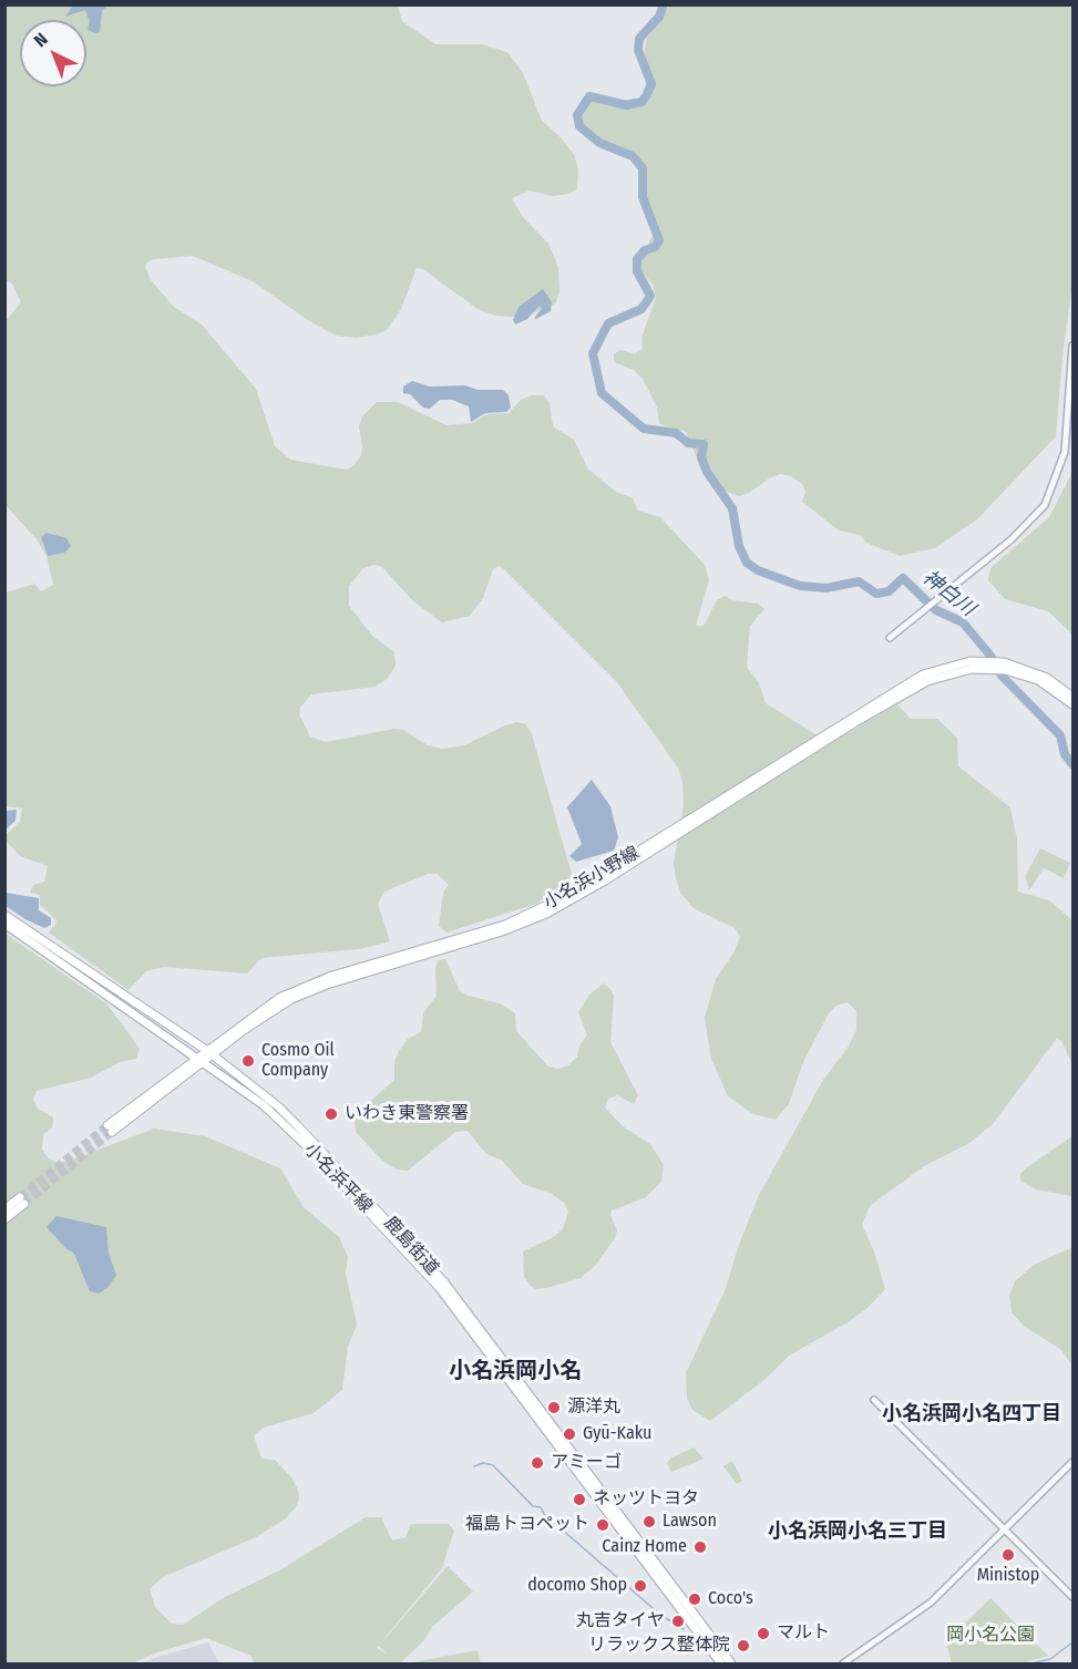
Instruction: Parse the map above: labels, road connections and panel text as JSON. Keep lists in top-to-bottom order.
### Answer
{
  "streets": {
    "main road": ["小名浜小野線", "小名浜平線", "鹿島街道"]
  },
  "crossings": [
    ["小名浜小野線", "小名浜平線"],
    ["小名浜小野線", "鹿島街道"]
  ],
  "districts": ["小名浜岡小名", "小名浜岡小名四丁目", "小名浜岡小名三丁目"],
  "water": ["神白川"],
  "parks": ["岡小名公園"],
  "places": [
    "Cosmo Oil Company",
    "いわき東警察署",
    "源洋丸",
    "Gyū-Kaku",
    "アミーゴ",
    "ネッツトヨタ",
    "Lawson",
    "福島トヨペット",
    "Cainz Home",
    "Ministop",
    "docomo Shop",
    "Coco's",
    "丸吉タイヤ",
    "マルト",
    "リラックス整体院"
  ],
  "north": "top left"
}
